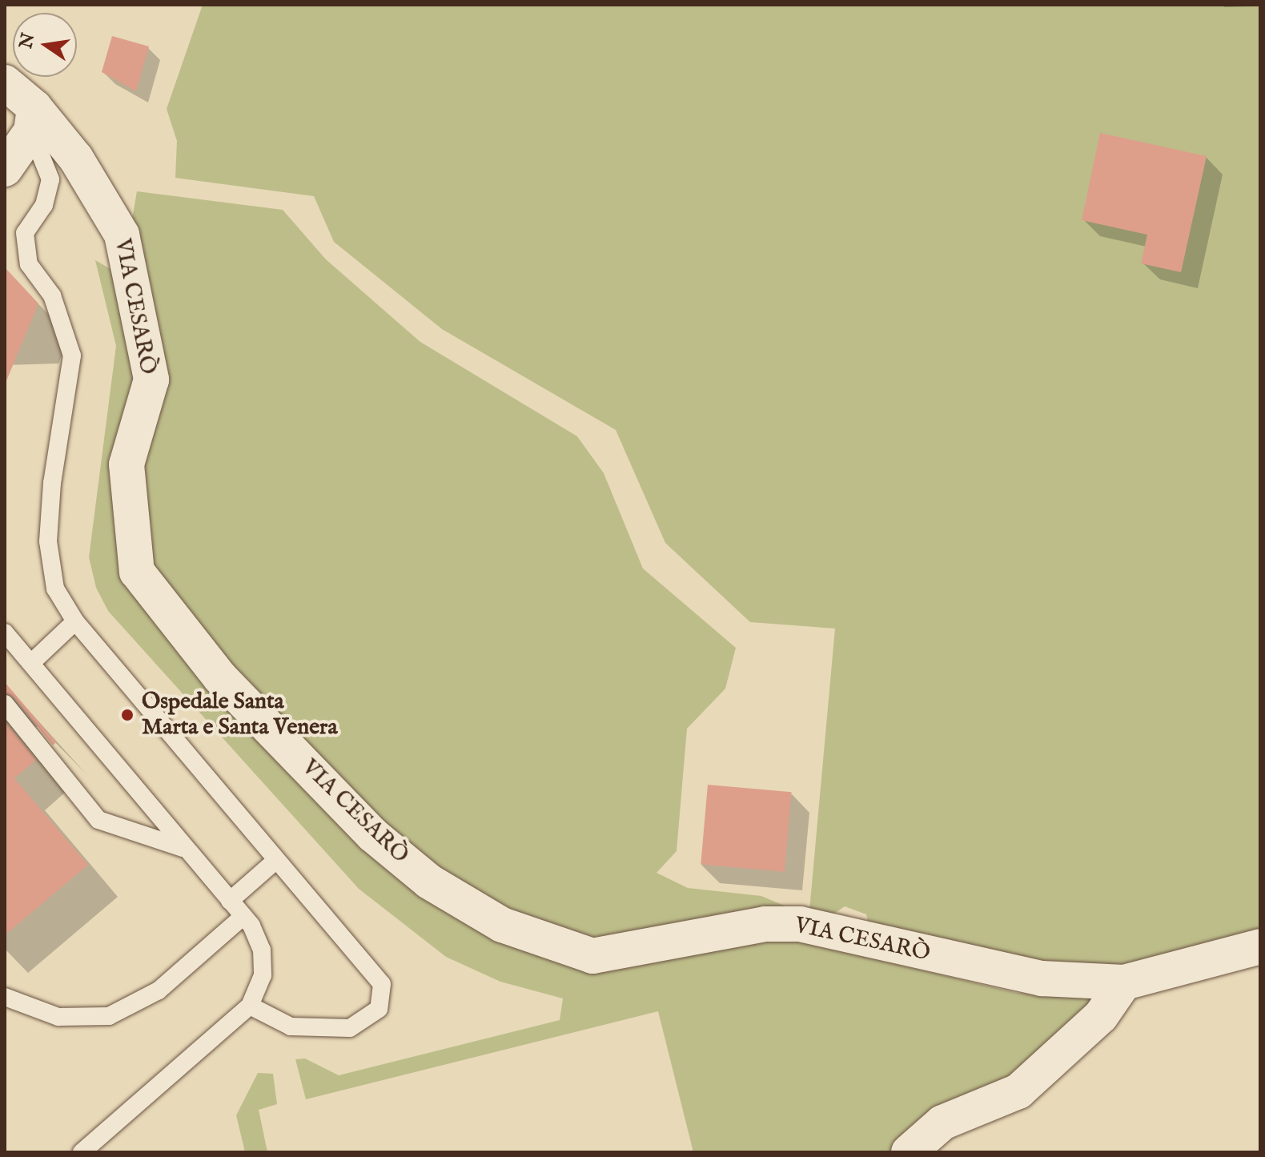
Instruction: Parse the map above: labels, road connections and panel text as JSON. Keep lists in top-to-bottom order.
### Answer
{
  "streets": {
    "street": ["VIA CESARÒ"]
  },
  "places": ["Ospedale Santa Marta e Santa Venera"],
  "north": "left"
}
